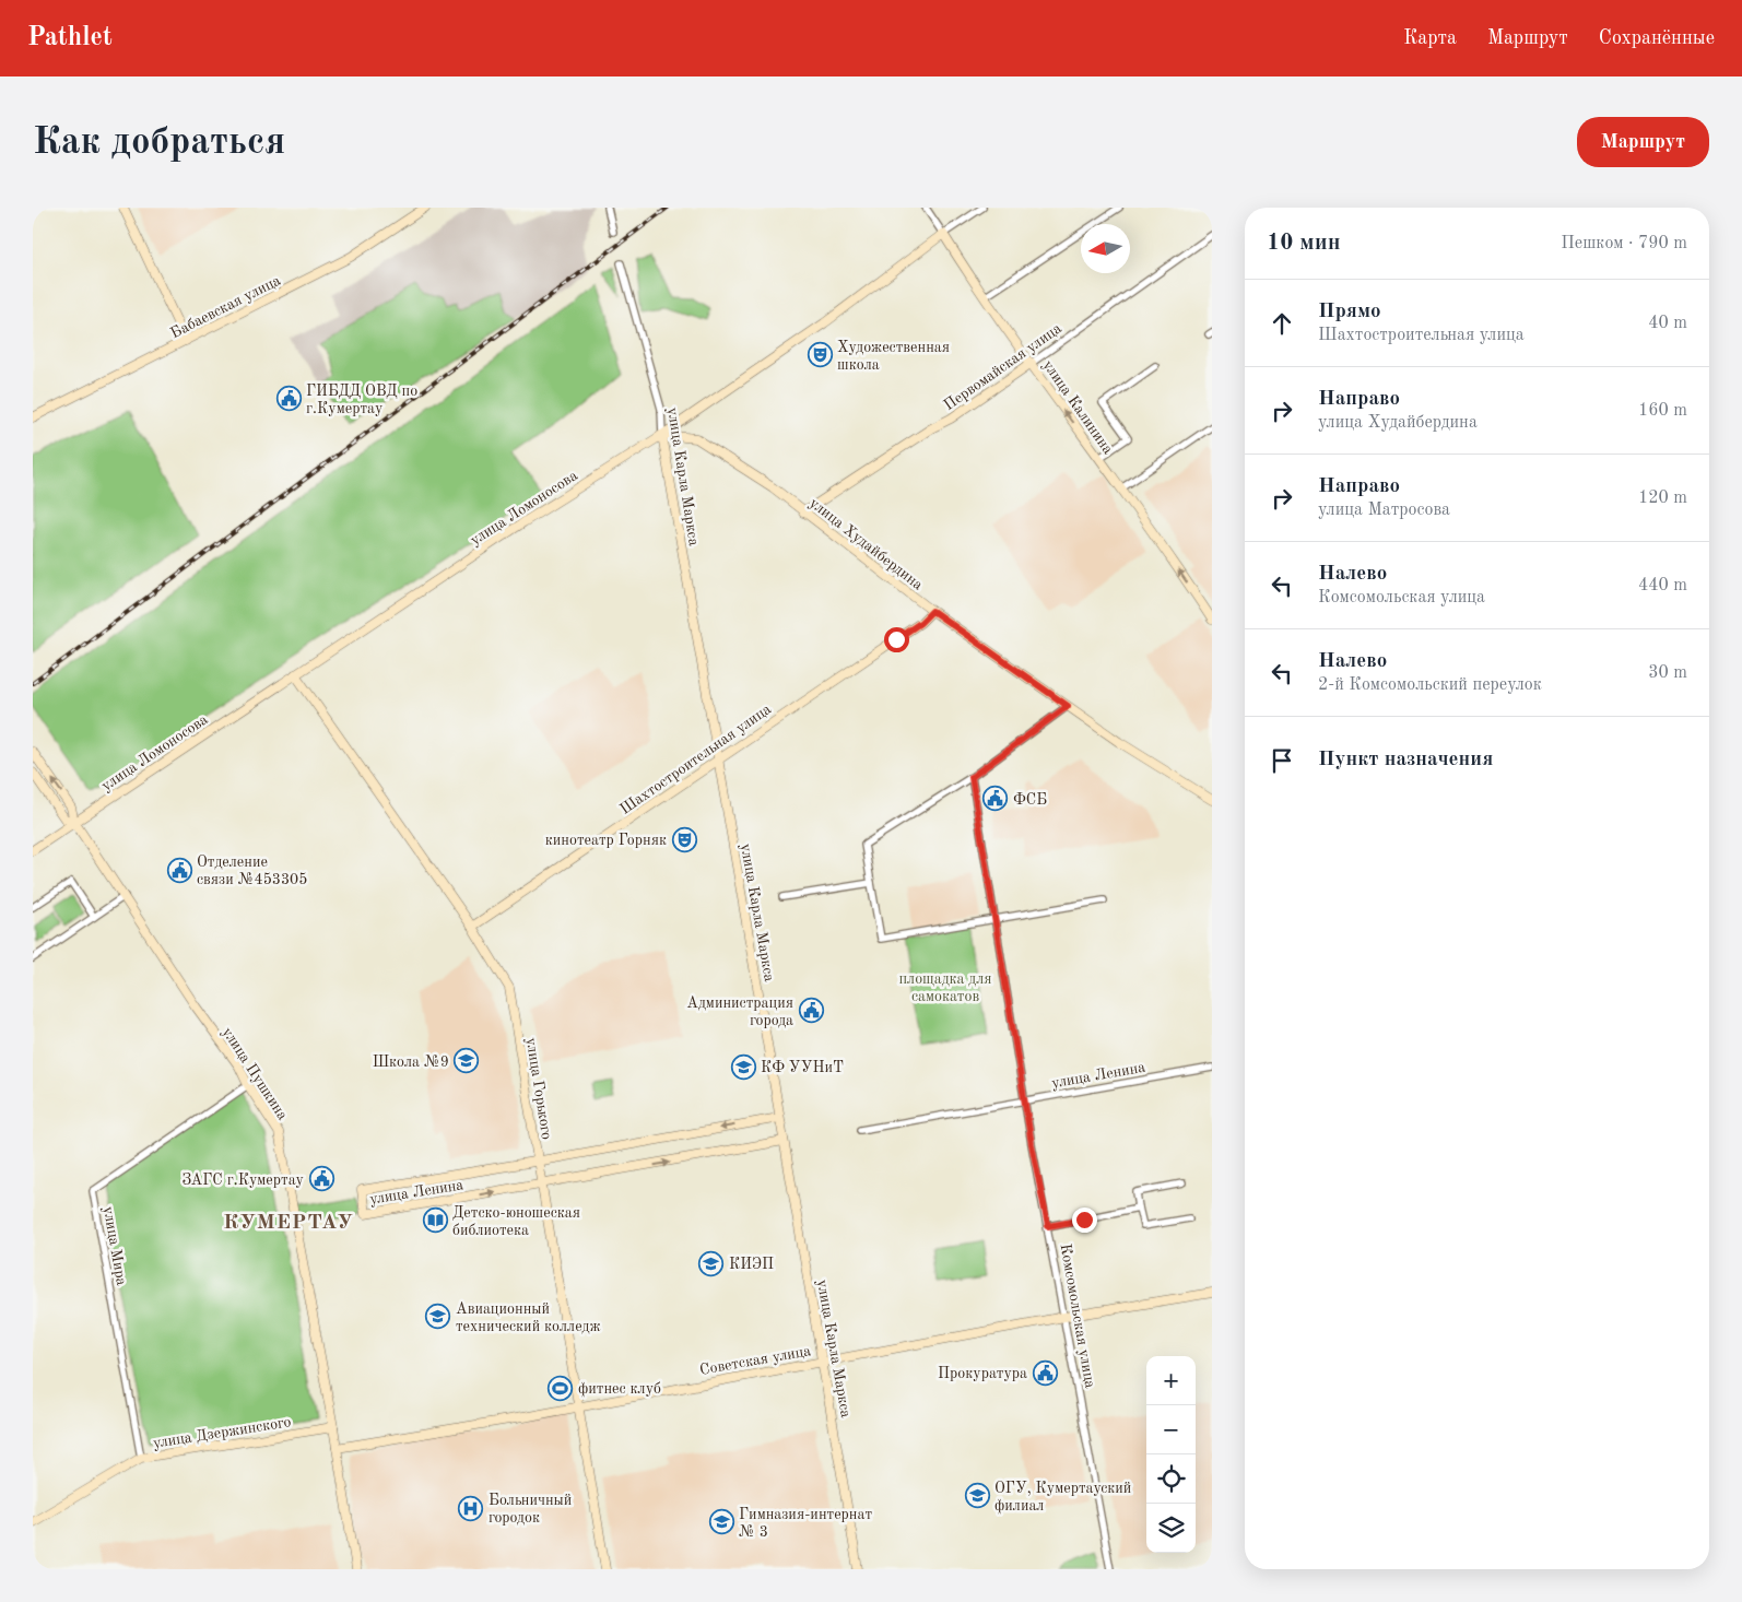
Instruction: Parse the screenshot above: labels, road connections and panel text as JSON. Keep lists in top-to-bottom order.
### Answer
{
  "streets": {
    "main road": [
      "Бабаевская улица",
      "Первомайская улица",
      "улица Калинина",
      "улица Карла Маркса",
      "улица Ломоносова",
      "улица Худайбердина",
      "Шахтостроительная улица",
      "улица Пушкина",
      "улица Ленина",
      "улица Горького",
      "Советская улица",
      "улица Дзержинского"
    ],
    "street": ["улица Мира", "Комсомольская улица"]
  },
  "crossings": [
    ["Первомайская улица", "улица Калинина"],
    ["Первомайская улица", "улица Худайбердина"],
    ["улица Калинина", "улица Ломоносова"],
    ["улица Карла Маркса", "улица Ломоносова"],
    ["улица Карла Маркса", "улица Худайбердина"],
    ["улица Карла Маркса", "Шахтостроительная улица"],
    ["улица Карла Маркса", "улица Ленина"],
    ["улица Карла Маркса", "Советская улица"],
    ["улица Ломоносова", "улица Худайбердина"],
    ["улица Ломоносова", "улица Пушкина"],
    ["улица Ломоносова", "улица Горького"],
    ["улица Худайбердина", "Шахтостроительная улица"],
    ["Шахтостроительная улица", "улица Горького"],
    ["улица Пушкина", "улица Мира"],
    ["улица Пушкина", "Советская улица"],
    ["улица Пушкина", "улица Дзержинского"],
    ["улица Ленина", "улица Горького"],
    ["улица Ленина", "Комсомольская улица"],
    ["улица Горького", "Советская улица"],
    ["улица Мира", "улица Дзержинского"],
    ["Комсомольская улица", "Советская улица"]
  ],
  "one_way": ["улица Калинина"],
  "districts": ["КУМЕРТАУ"],
  "parks": ["площадка для самокатов"],
  "places": {
    "theatre": ["Художественная школа", "кинотеатр Горняк"],
    "public building": [
      "ГИБДД ОВД по г.Кумертау",
      "ФСБ",
      "Отделение связи №453305",
      "Администрация города",
      "ЗАГС г.Кумертау",
      "Прокуратура"
    ],
    "school or university": [
      "Школа №9",
      "КФ УУНиТ",
      "КИЭП",
      "Авиационный технический колледж",
      "ОГУ, Кумертауский филиал",
      "Гимназия-интернат № 3"
    ],
    "library": ["Детско-юношеская библиотека"],
    "sports": ["фитнес клуб"],
    "hospital": ["Больничный городок"]
  },
  "north": "left",
  "page": {
    "header": "Pathlet",
    "nav": ["Карта", "Маршрут", "Сохранённые"],
    "buttons": "Маршрут",
    "title": "Как добраться",
    "heading": ["10 мин", "Пешком · 790 m"],
    "list": [
      ["Прямо", "Шахтостроительная улица", "40 m"],
      ["Направо", "улица Худайбердина", "160 m"],
      ["Направо", "улица Матросова", "120 m"],
      ["Налево", "Комсомольская улица", "440 m"],
      ["Налево", "2-й Комсомольский переулок", "30 m"],
      "Пункт назначения"
    ],
    "map_buttons": ["+", "−"]
  }
}
